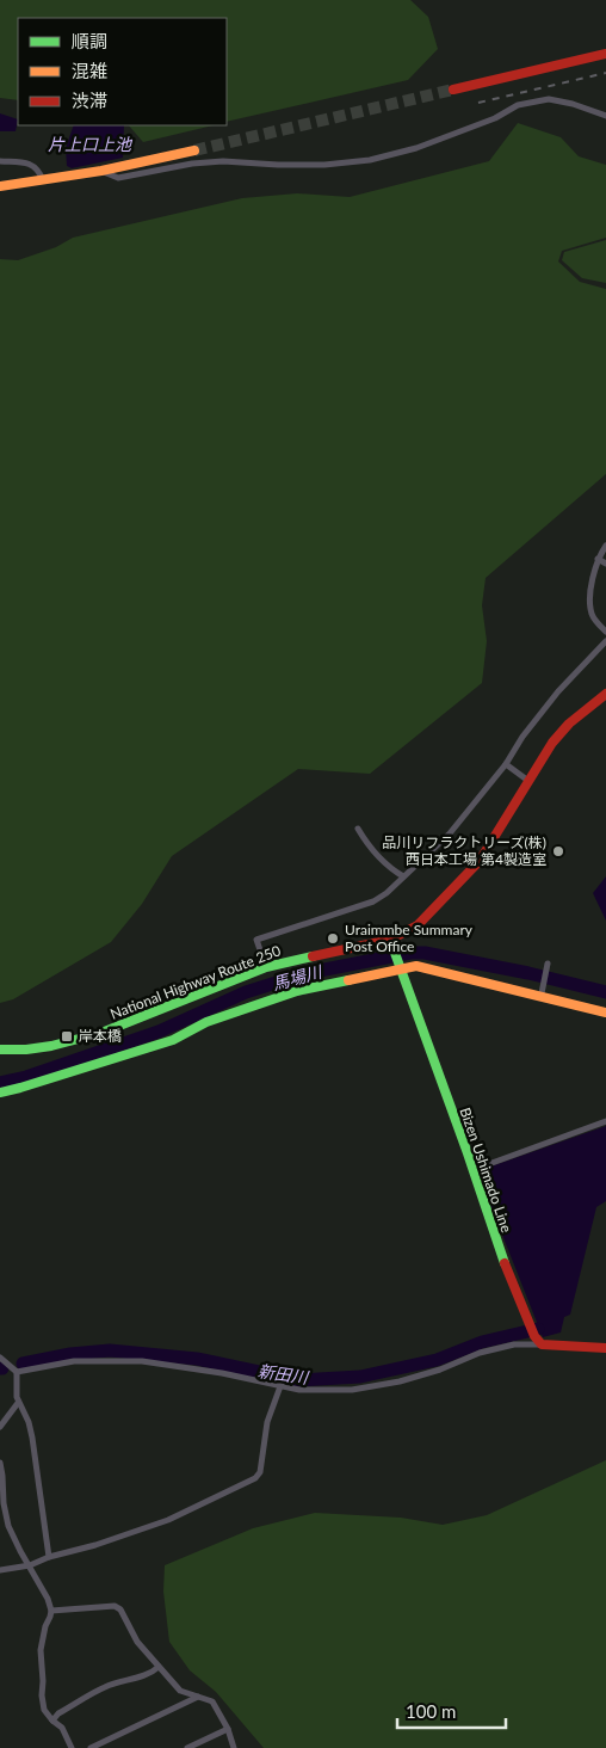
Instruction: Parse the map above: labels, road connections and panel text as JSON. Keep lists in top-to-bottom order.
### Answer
{
  "streets": {
    "main road": ["National Highway Route 250", "Bizen Ushimado Line"]
  },
  "crossings": [
    ["National Highway Route 250", "Bizen Ushimado Line"]
  ],
  "water": ["片上口上池", "馬場川", "新田川"],
  "places": {
    "other": ["品川リフラクトリーズ(株) 西日本工場 第4製造室", "Uraimmbe Summary Post Office"],
    "transit": ["岸本橋"]
  },
  "legend": ["順調", "混雑", "渋滞"],
  "scale_bar": "100 m"
}
